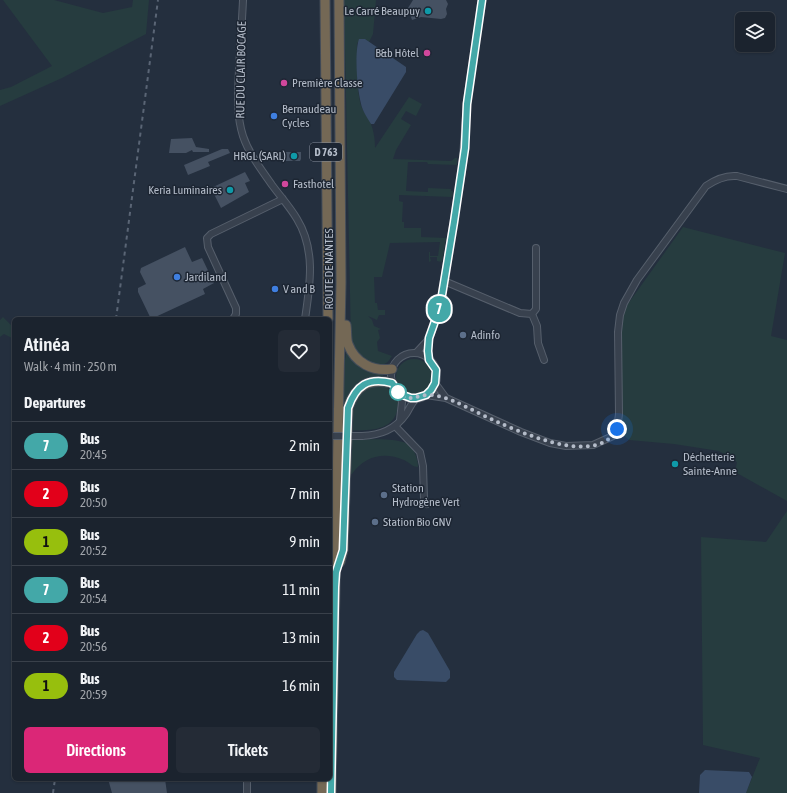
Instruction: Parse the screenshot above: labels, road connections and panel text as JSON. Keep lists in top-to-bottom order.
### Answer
{
  "streets": {
    "highway": ["D 763", "ROUTE DE NANTES"],
    "street": ["RUE DU CLAIR BOCAGE"]
  },
  "places": [
    "Le Carré Beaupuy",
    "B&b Hôtel",
    "Première Classe",
    "Bernaudeau Cycles",
    "HRGL (SARL)",
    "Fasthotel",
    "Keria Luminaires",
    "Jardiland",
    "V and B",
    "Adinfo",
    "Déchetterie Sainte-Anne",
    "Station Hydrogène Vert",
    "Station Bio GNV"
  ],
  "lines": ["bus line 7"],
  "page": {
    "on_map": "7",
    "heading": [
      ["Atinéa", "Walk · 4 min · 250 m"],
      "Departures"
    ],
    "list": [
      {
        "mark": "7",
        "name": "Bus",
        "note": "20:45",
        "value": "2 min"
      },
      {
        "mark": "2",
        "name": "Bus",
        "note": "20:50",
        "value": "7 min"
      },
      {
        "mark": "1",
        "name": "Bus",
        "note": "20:52",
        "value": "9 min"
      },
      {
        "mark": "7",
        "name": "Bus",
        "note": "20:54",
        "value": "11 min"
      },
      {
        "mark": "2",
        "name": "Bus",
        "note": "20:56",
        "value": "13 min"
      },
      {
        "mark": "1",
        "name": "Bus",
        "note": "20:59",
        "value": "16 min"
      }
    ],
    "buttons": ["Directions", "Tickets"]
  }
}
